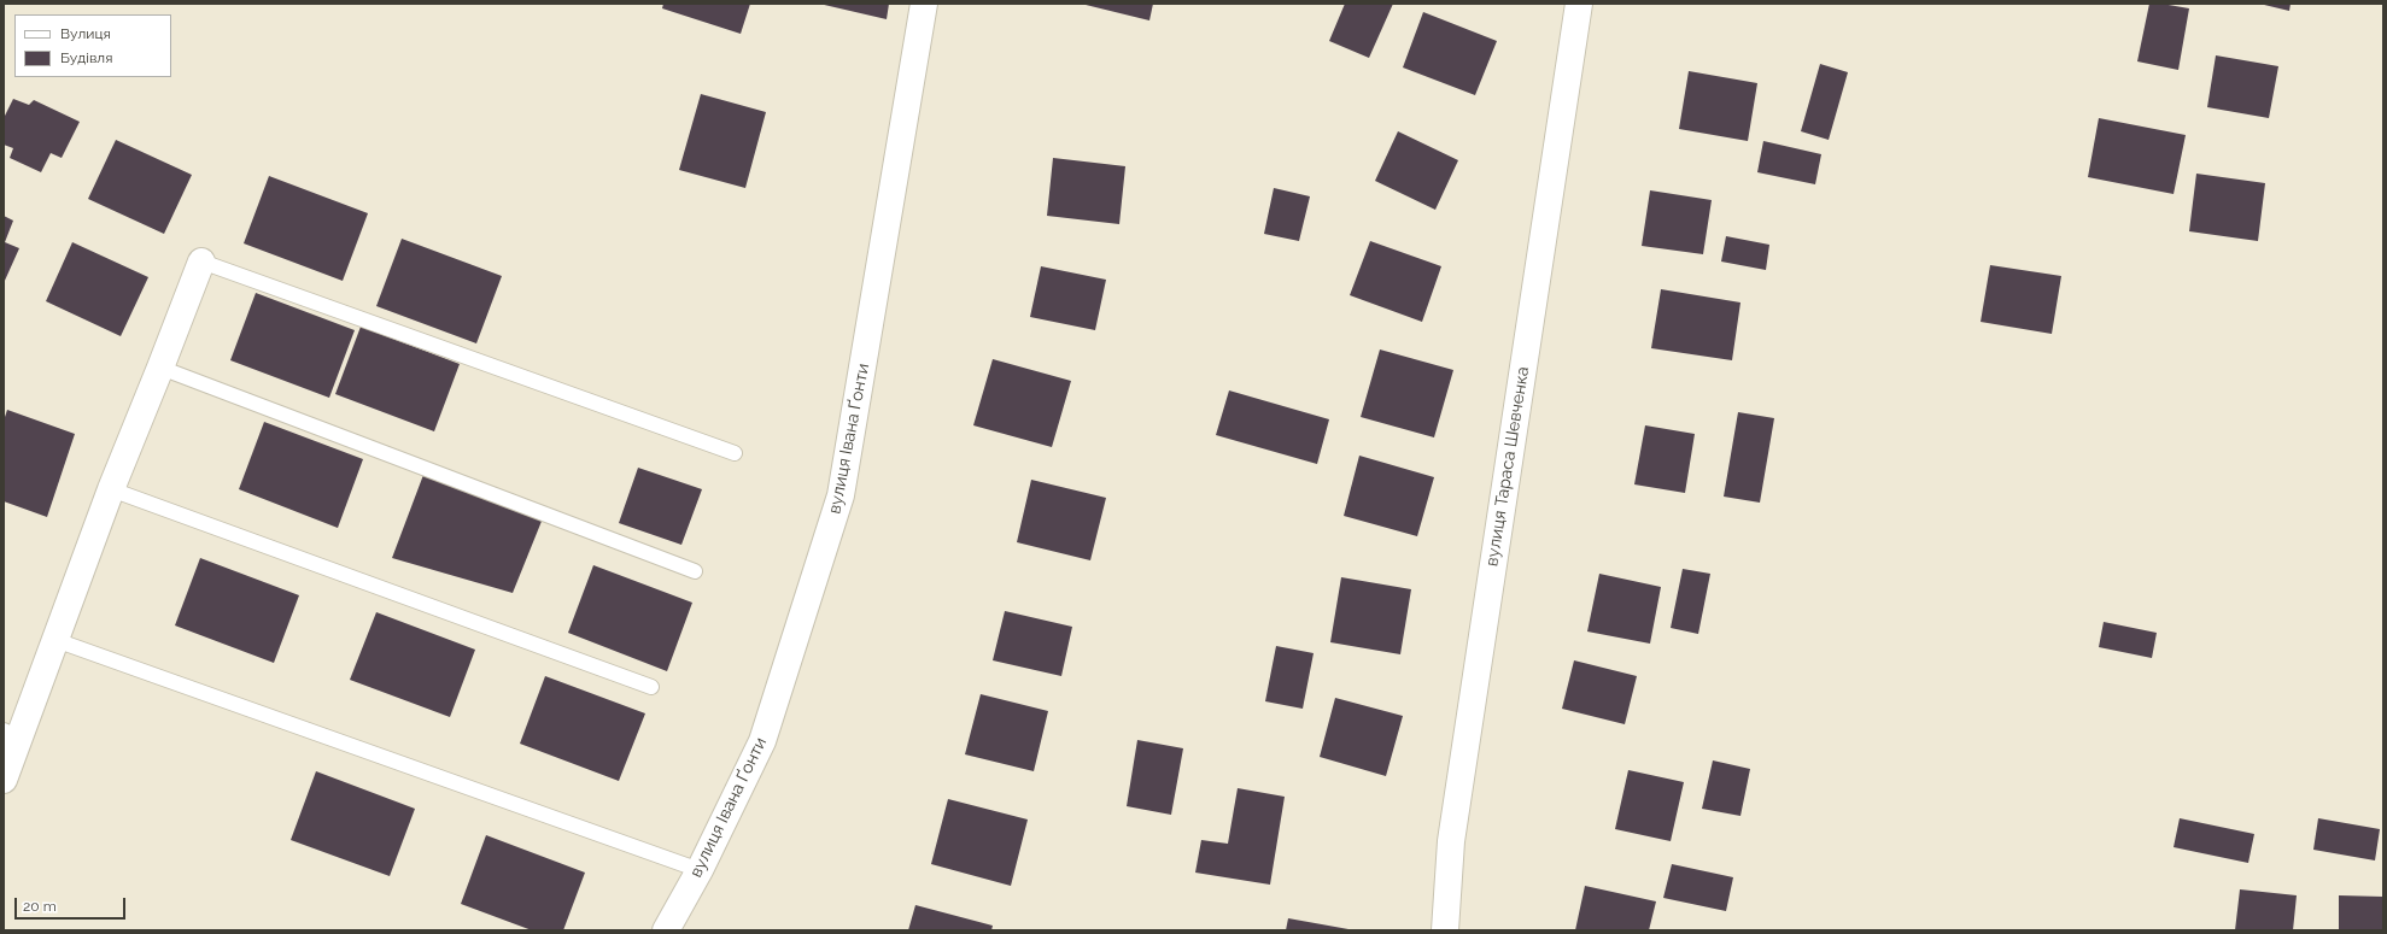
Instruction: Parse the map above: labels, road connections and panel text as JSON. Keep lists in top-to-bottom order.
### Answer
{
  "streets": {
    "street": ["вулиця Івана Ґонти", "вулиця Тараса Шевченка"]
  },
  "legend": ["Вулиця", "Будівля"],
  "scale_bar": "20 m"
}
